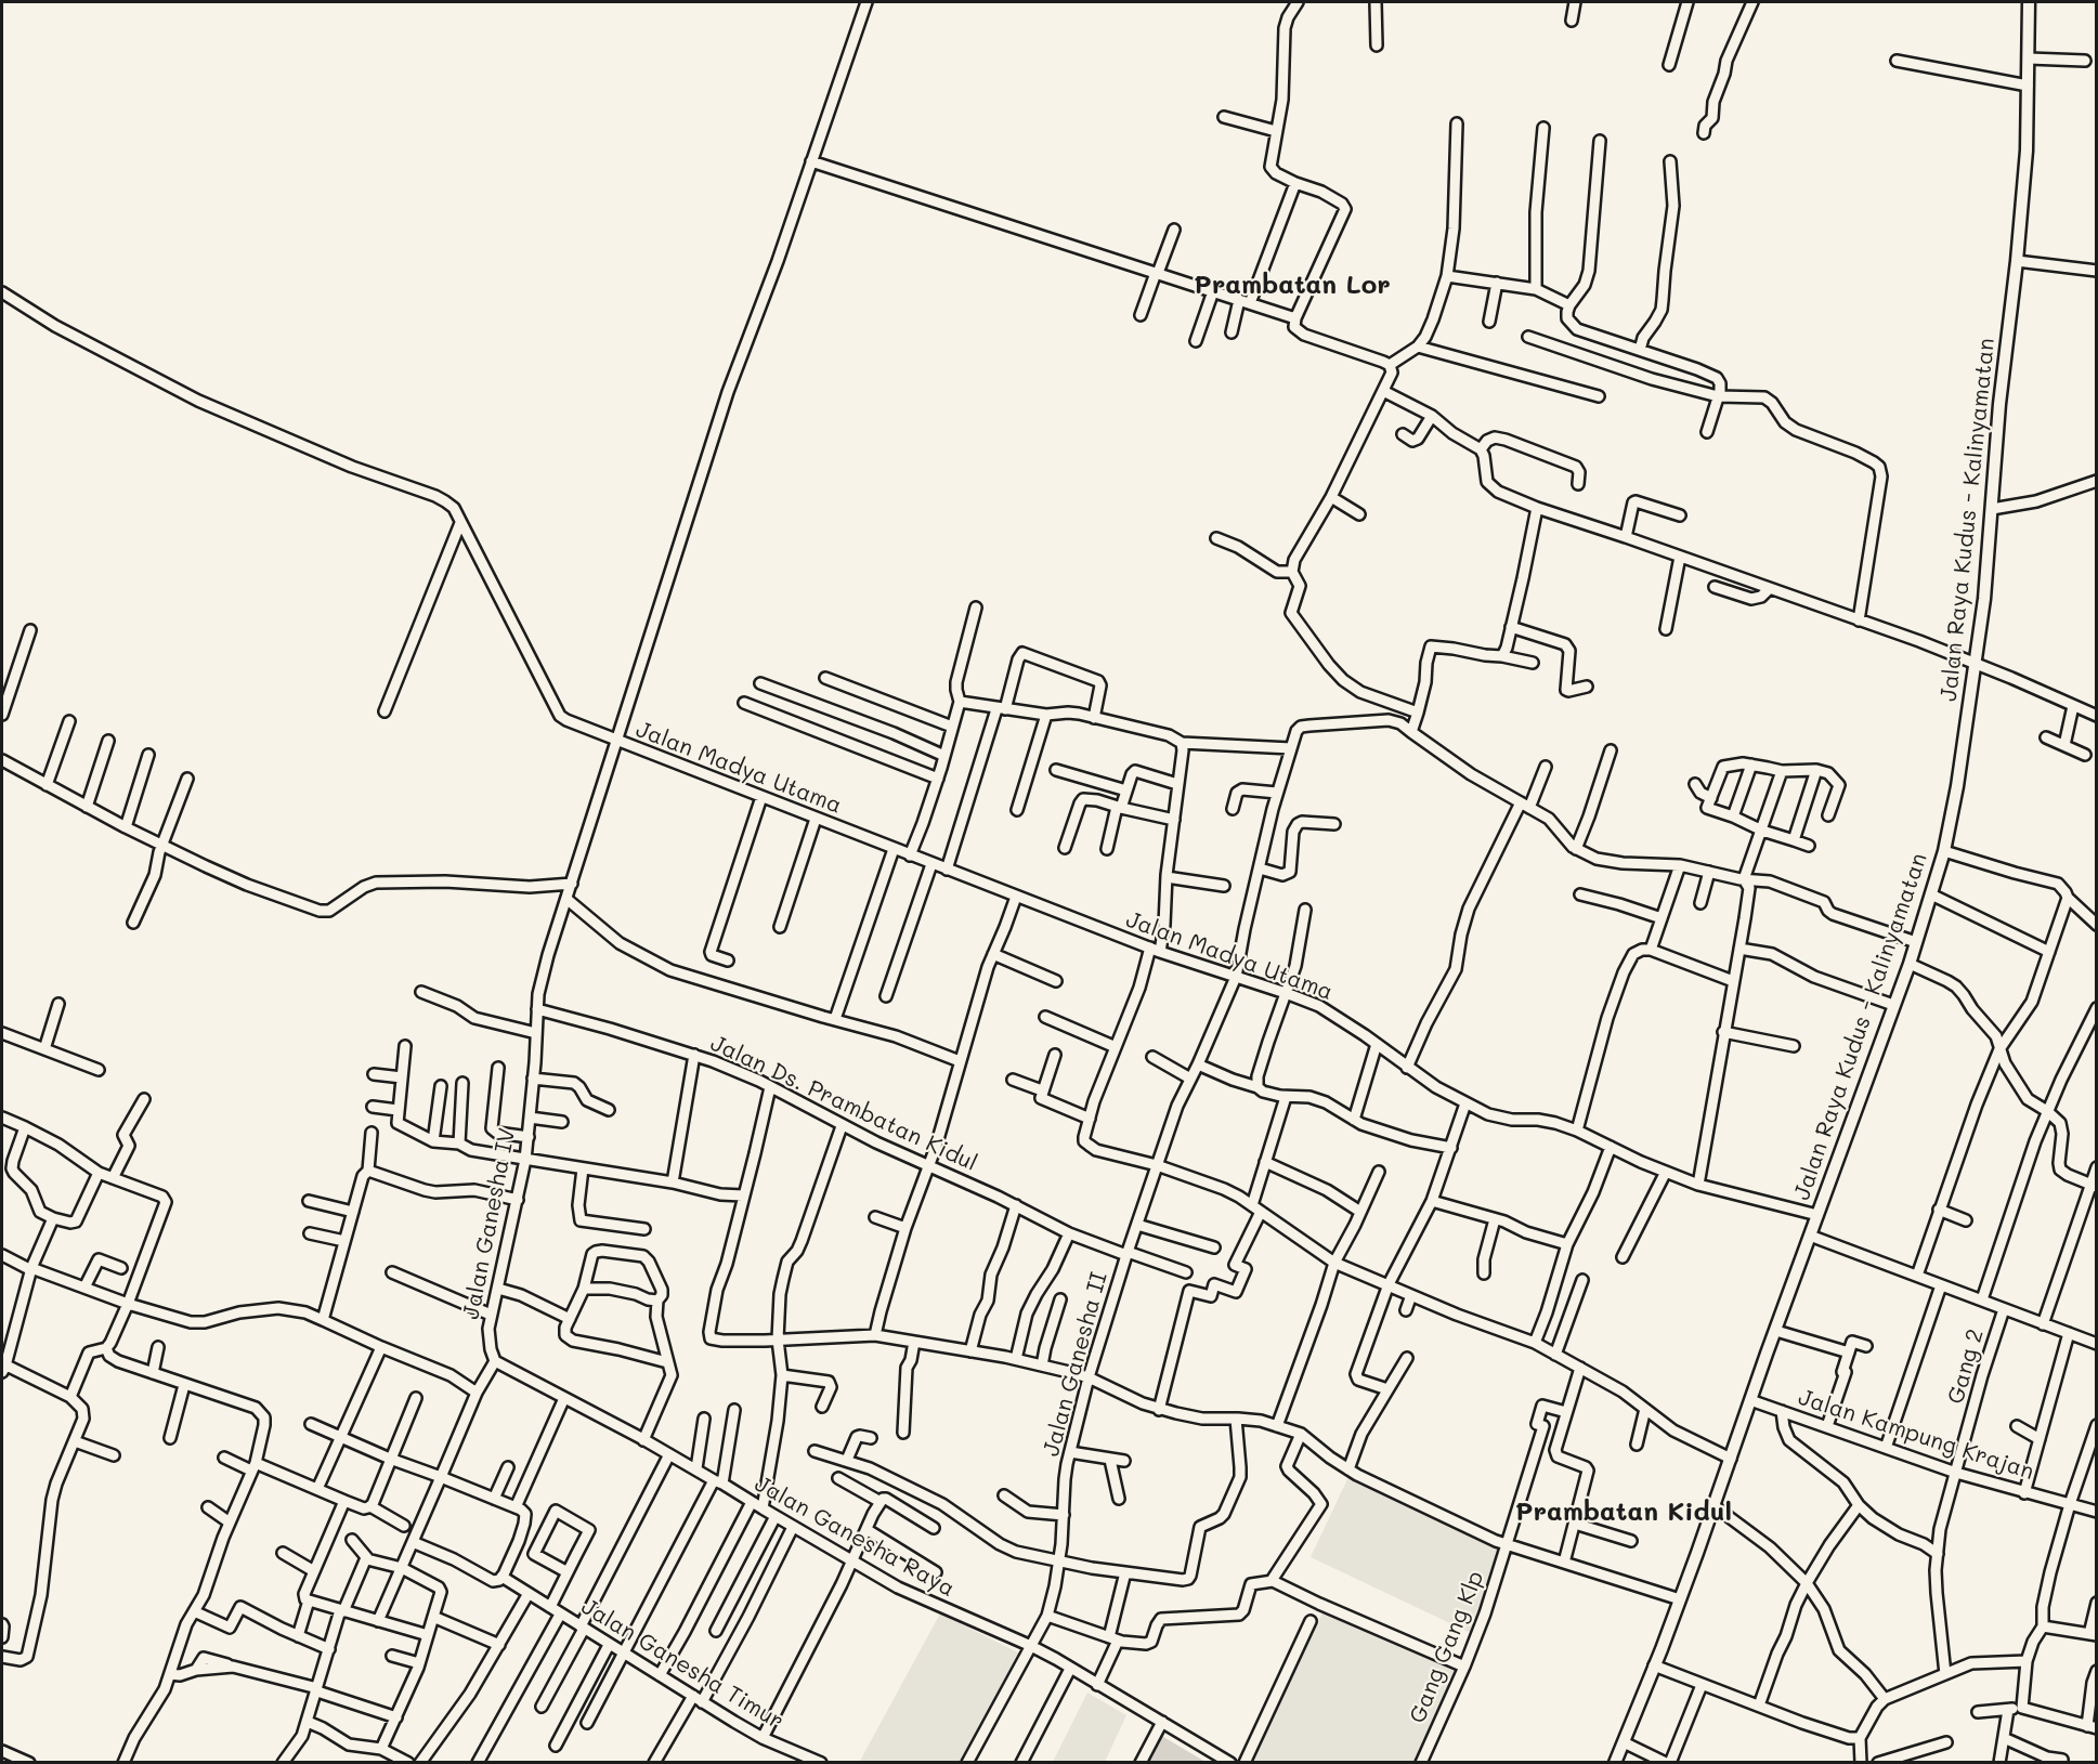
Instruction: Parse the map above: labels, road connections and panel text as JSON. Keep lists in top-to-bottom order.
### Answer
{
  "streets": {
    "main road": ["Jalan Raya Kudus - Kalinyamatan"],
    "street": [
      "Jalan Madya Utama",
      "Jalan Ds. Prambatan Kidul",
      "Jalan Ganesha IV",
      "Jalan Ganesha II",
      "Gang 2",
      "Jalan Kampung Krajan",
      "Jalan Ganesha Raya",
      "Gang Gang Klp",
      "Jalan Ganesha Timur"
    ]
  },
  "crossings": [
    ["Jalan Raya Kudus - Kalinyamatan", "Jalan Madya Utama"],
    ["Jalan Raya Kudus - Kalinyamatan", "Jalan Kampung Krajan"],
    ["Jalan Madya Utama", "Jalan Ganesha IV"],
    ["Jalan Madya Utama", "Jalan Ganesha II"],
    ["Jalan Ds. Prambatan Kidul", "Jalan Ganesha IV"],
    ["Jalan Ds. Prambatan Kidul", "Jalan Ganesha II"],
    ["Jalan Ganesha IV", "Jalan Ganesha Raya"],
    ["Jalan Ganesha II", "Jalan Ganesha Raya"],
    ["Gang 2", "Jalan Kampung Krajan"]
  ],
  "districts": ["Prambatan Lor", "Prambatan Kidul"]
}
